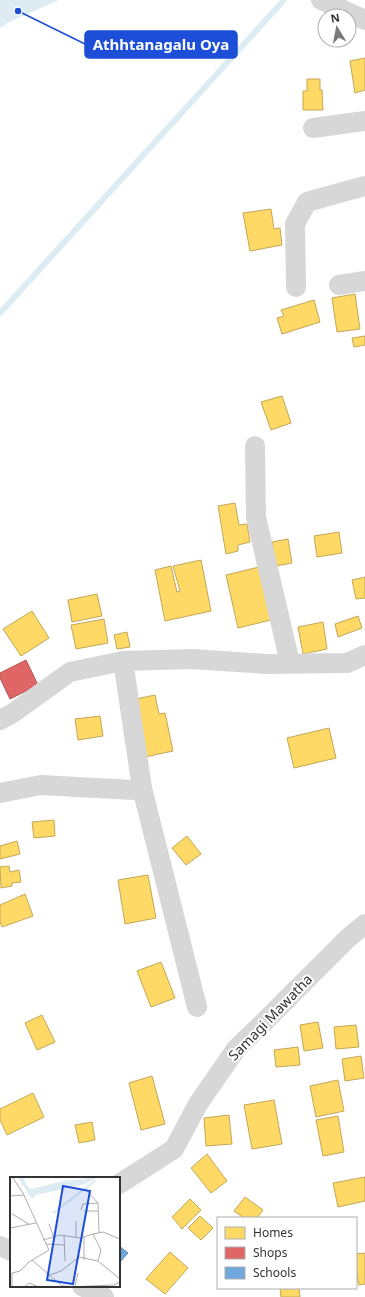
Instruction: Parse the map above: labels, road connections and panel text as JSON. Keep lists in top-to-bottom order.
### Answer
{
  "streets": {
    "street": ["Samagi Mawatha"]
  },
  "places": ["Athhtanagalu Oya"],
  "legend": ["Homes", "Shops", "Schools"],
  "north": "top"
}
